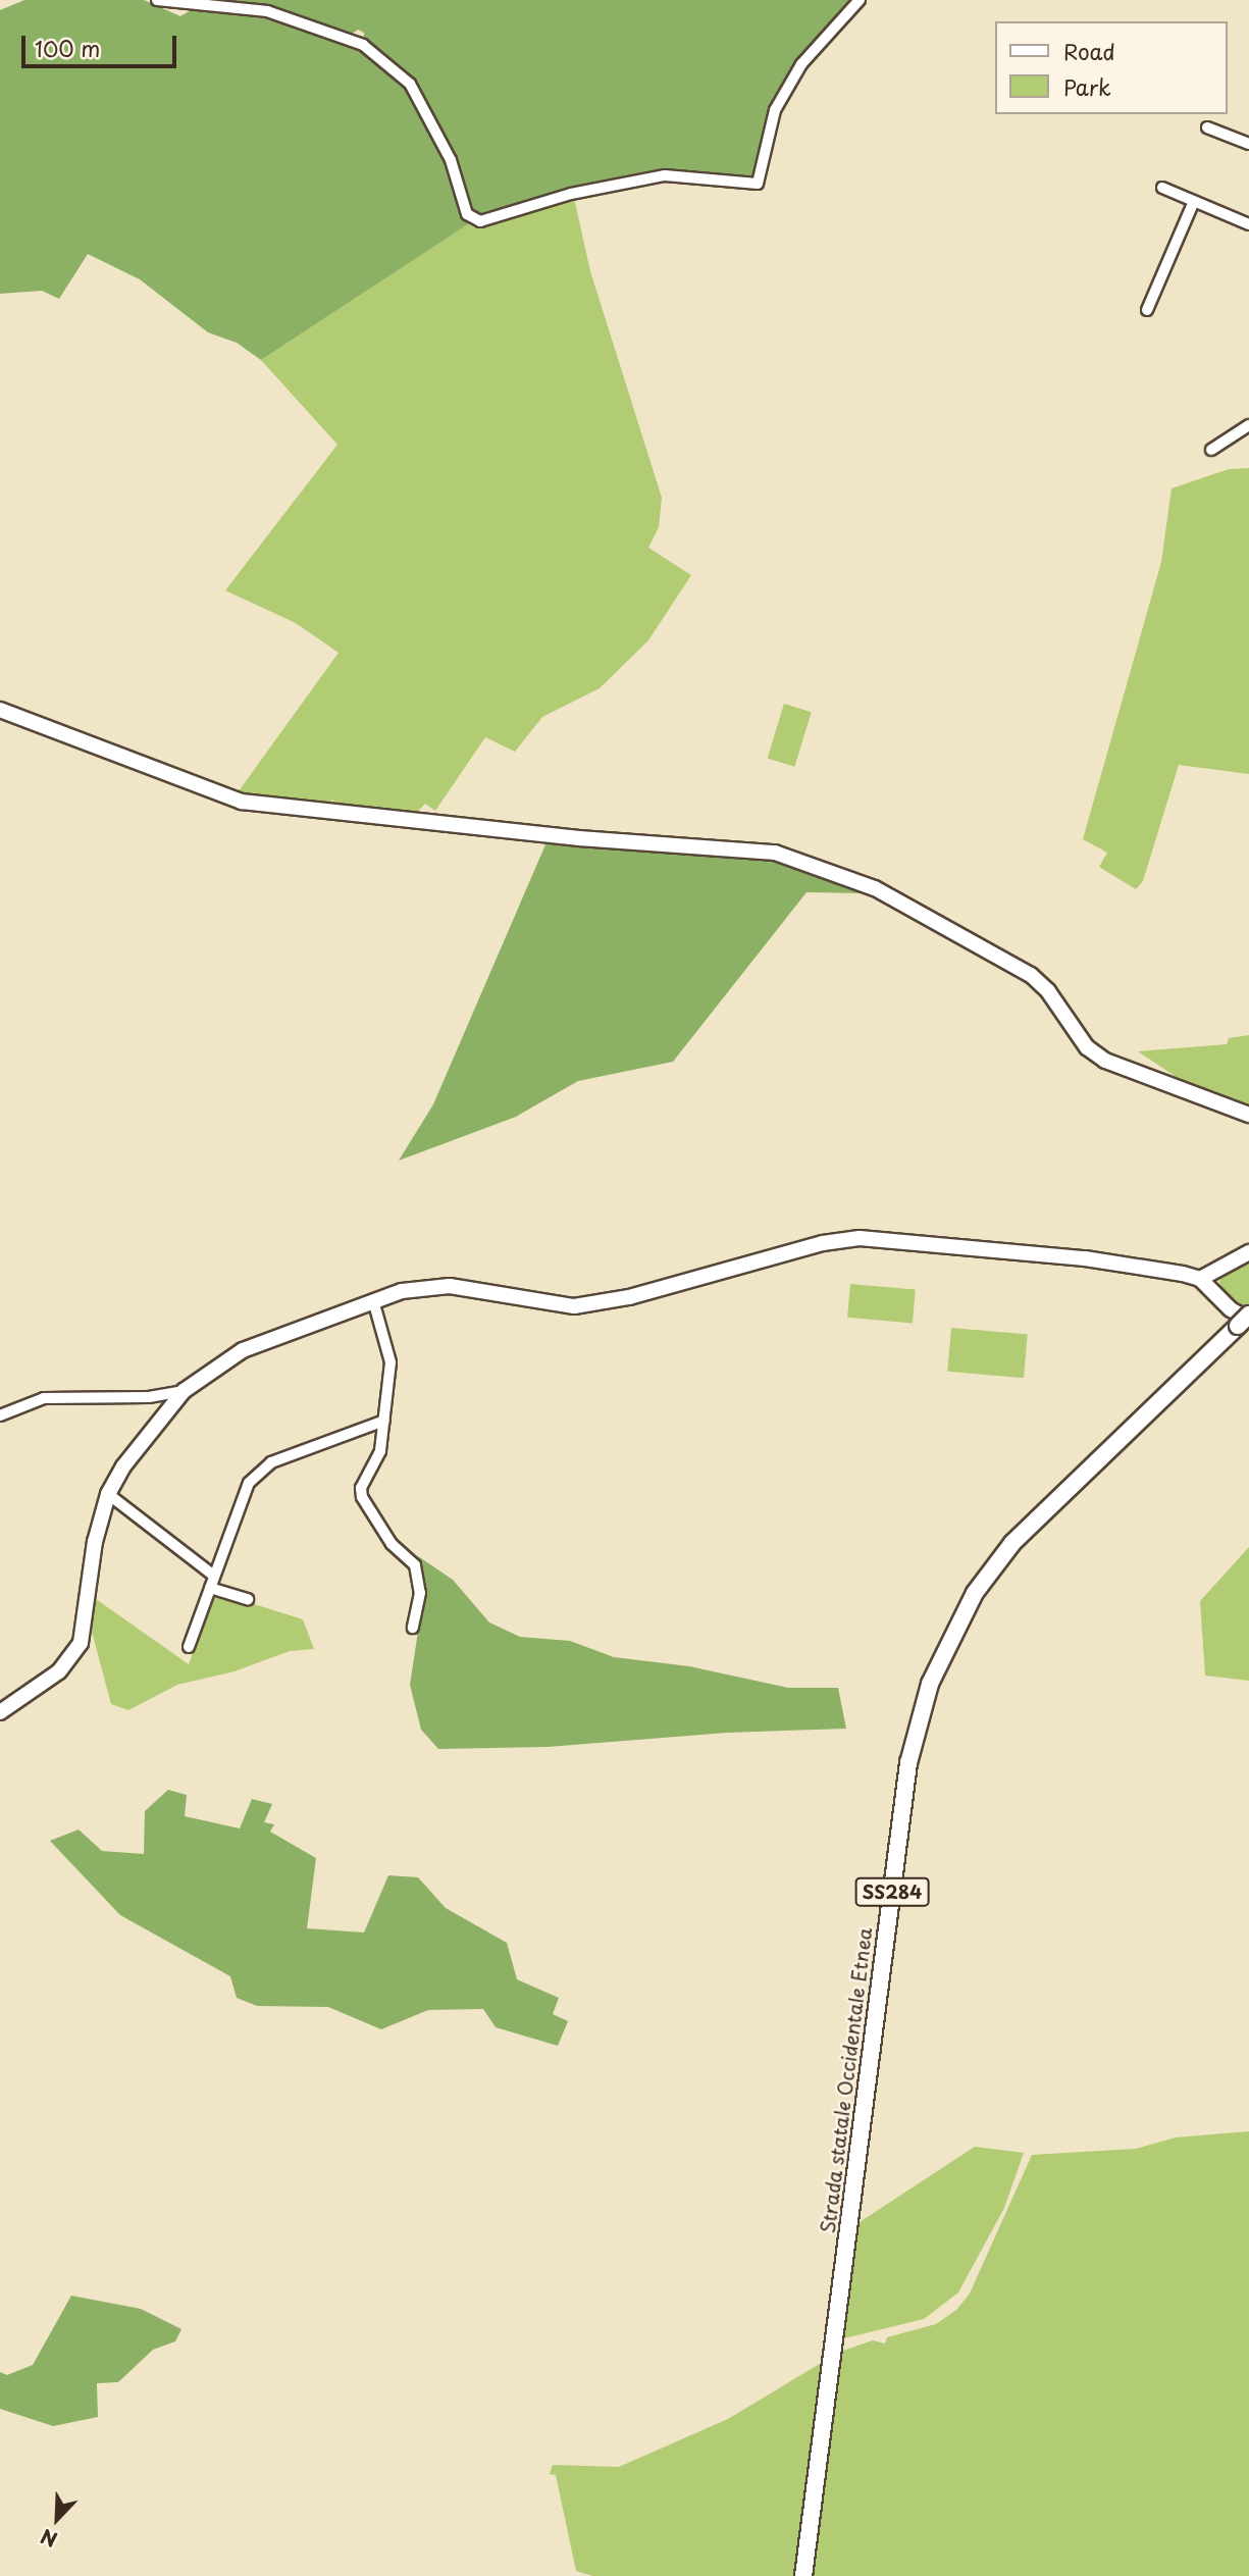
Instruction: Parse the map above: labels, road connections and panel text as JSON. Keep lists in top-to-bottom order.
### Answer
{
  "streets": {
    "main road": ["SS284", "Strada statale Occidentale Etnea"]
  },
  "legend": ["Road", "Park"],
  "scale_bar": "100 m",
  "north": "bottom left"
}
